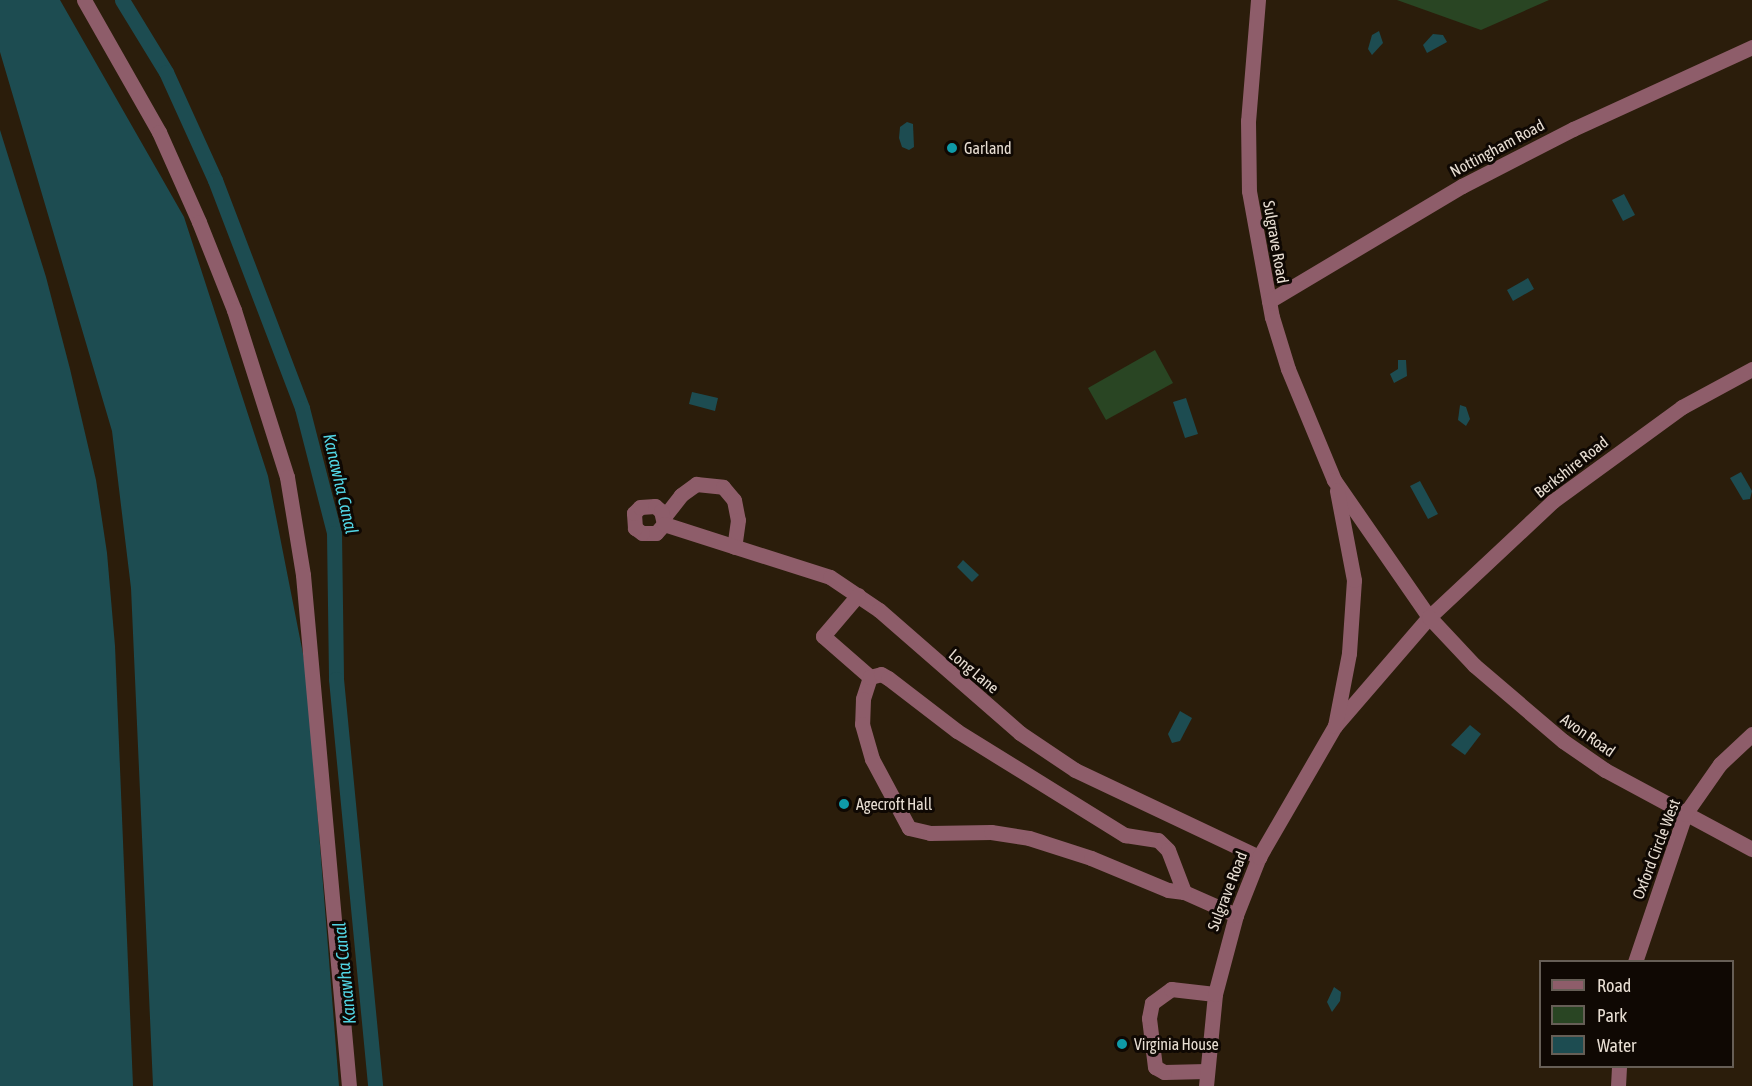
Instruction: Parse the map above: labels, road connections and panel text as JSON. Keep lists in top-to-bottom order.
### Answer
{
  "streets": {
    "street": [
      "Nottingham Road",
      "Sulgrave Road",
      "Berkshire Road",
      "Long Lane",
      "Avon Road",
      "Oxford Circle West"
    ]
  },
  "crossings": [
    ["Nottingham Road", "Sulgrave Road"],
    ["Sulgrave Road", "Berkshire Road"],
    ["Sulgrave Road", "Long Lane"],
    ["Sulgrave Road", "Avon Road"],
    ["Berkshire Road", "Avon Road"],
    ["Avon Road", "Oxford Circle West"]
  ],
  "water": ["Kanawha Canal"],
  "places": ["Garland", "Agecroft Hall", "Virginia House"],
  "legend": ["Road", "Park", "Water"]
}
